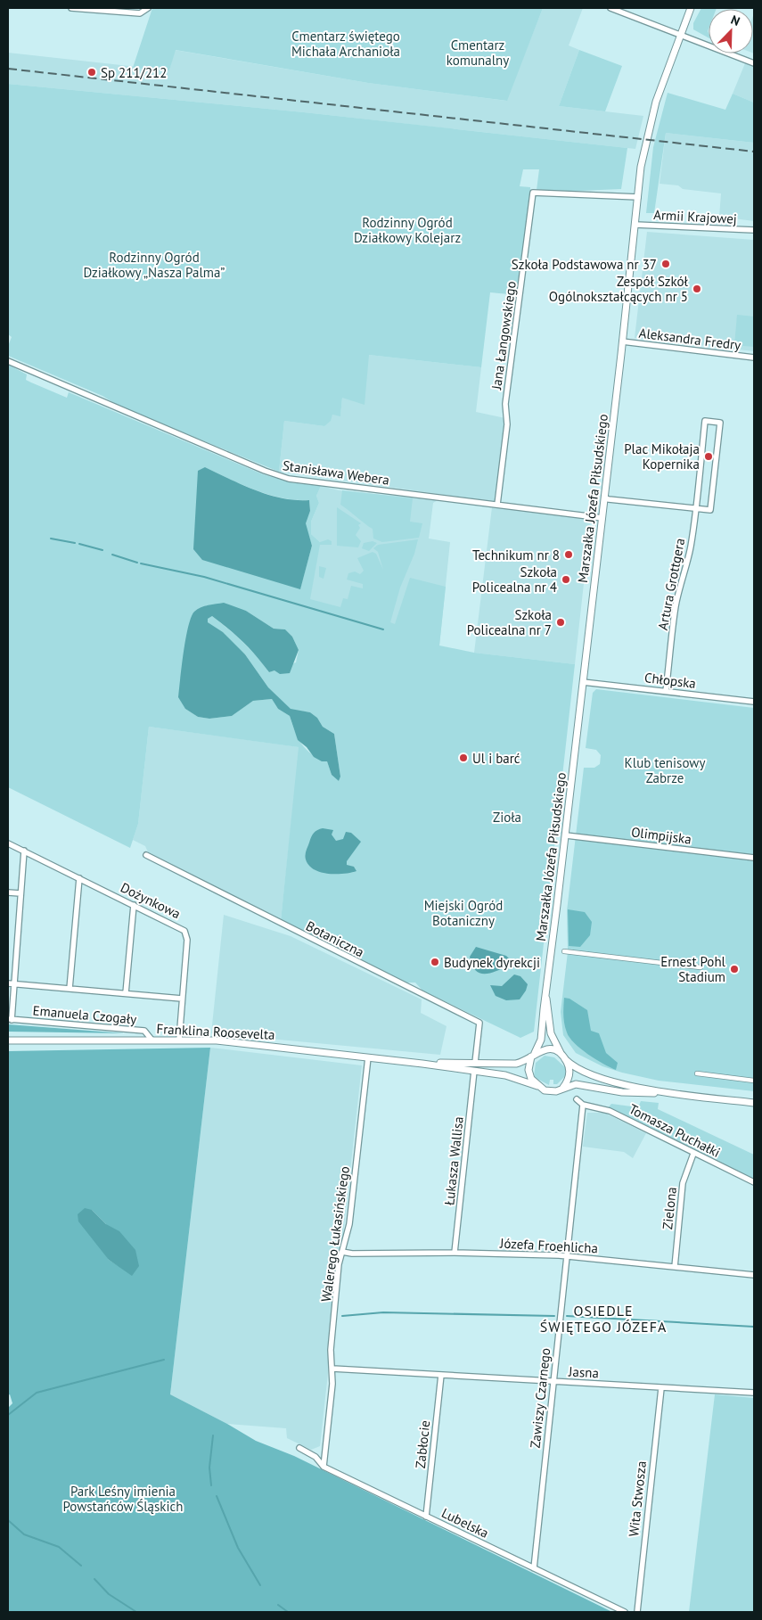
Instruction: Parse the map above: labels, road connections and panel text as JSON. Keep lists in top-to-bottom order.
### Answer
{
  "streets": {
    "street": [
      "Armii Krajowej",
      "Jana Łangowskiego",
      "Aleksandra Fredry",
      "Stanisława Webera",
      "Marszałka Józefa Piłsudskiego",
      "Artura Grottgera",
      "Chłopska",
      "Olimpijska",
      "Dożynkowa",
      "Botaniczna",
      "Emanuela Czogały",
      "Franklina Roosevelta",
      "Tomasza Puchałki",
      "Łukasza Wallisa",
      "Zielona",
      "Walerego Łukasińskiego",
      "Józefa Froehlicha",
      "Jasna",
      "Zawiszy Czarnego",
      "Zabłocie",
      "Wita Stwosza",
      "Lubelska"
    ]
  },
  "crossings": [
    ["Armii Krajowej", "Marszałka Józefa Piłsudskiego"],
    ["Jana Łangowskiego", "Stanisława Webera"],
    ["Jana Łangowskiego", "Marszałka Józefa Piłsudskiego"],
    ["Aleksandra Fredry", "Marszałka Józefa Piłsudskiego"],
    ["Stanisława Webera", "Marszałka Józefa Piłsudskiego"],
    ["Marszałka Józefa Piłsudskiego", "Chłopska"],
    ["Marszałka Józefa Piłsudskiego", "Olimpijska"],
    ["Marszałka Józefa Piłsudskiego", "Franklina Roosevelta"],
    ["Artura Grottgera", "Chłopska"],
    ["Dożynkowa", "Emanuela Czogały"],
    ["Dożynkowa", "Franklina Roosevelta"],
    ["Botaniczna", "Franklina Roosevelta"],
    ["Emanuela Czogały", "Franklina Roosevelta"],
    ["Franklina Roosevelta", "Łukasza Wallisa"],
    ["Franklina Roosevelta", "Walerego Łukasińskiego"],
    ["Tomasza Puchałki", "Zielona"],
    ["Tomasza Puchałki", "Zawiszy Czarnego"],
    ["Łukasza Wallisa", "Józefa Froehlicha"],
    ["Zielona", "Józefa Froehlicha"],
    ["Walerego Łukasińskiego", "Józefa Froehlicha"],
    ["Walerego Łukasińskiego", "Jasna"],
    ["Walerego Łukasińskiego", "Lubelska"],
    ["Józefa Froehlicha", "Zawiszy Czarnego"],
    ["Jasna", "Zawiszy Czarnego"],
    ["Jasna", "Zabłocie"],
    ["Jasna", "Wita Stwosza"],
    ["Zawiszy Czarnego", "Lubelska"],
    ["Zabłocie", "Lubelska"]
  ],
  "districts": ["OSIEDLE ŚWIĘTEGO JÓZEFA"],
  "parks": [
    "Cmentarz świętego Michała Archanioła",
    "Cmentarz komunalny",
    "Rodzinny Ogród Działkowy Kolejarz",
    "Rodzinny Ogród Działkowy „Nasza Palma”",
    "Klub tenisowy Zabrze",
    "Zioła",
    "Miejski Ogród Botaniczny",
    "Park Leśny imienia Powstańców Śląskich"
  ],
  "places": [
    "Sp 211/212",
    "Szkoła Podstawowa nr 37",
    "Zespół Szkół Ogólnokształcących nr 5",
    "Plac Mikołaja Kopernika",
    "Technikum nr 8",
    "Szkoła Policealna nr 4",
    "Szkoła Policealna nr 7",
    "Ul i barć",
    "Budynek dyrekcji",
    "Ernest Pohl Stadium"
  ],
  "north": "top right"
}
